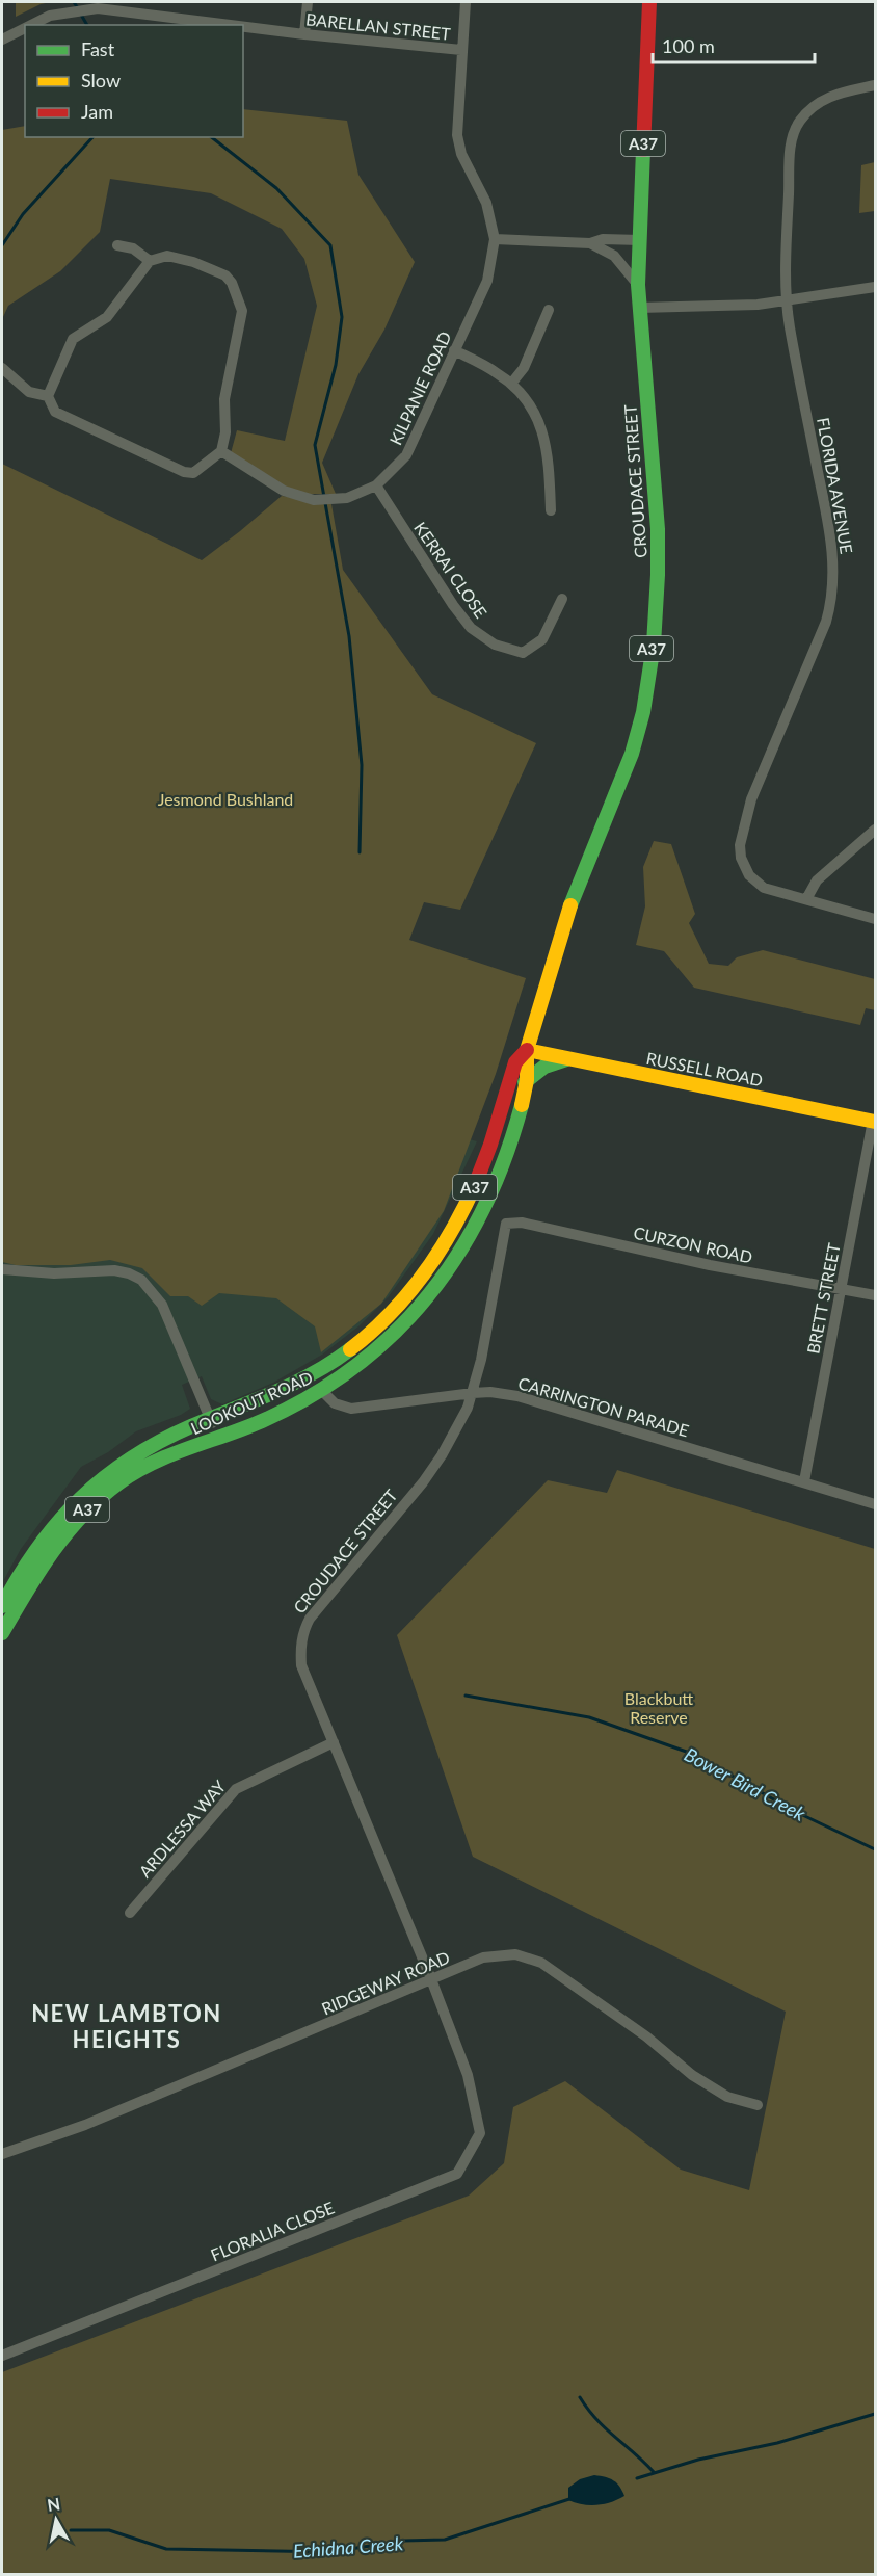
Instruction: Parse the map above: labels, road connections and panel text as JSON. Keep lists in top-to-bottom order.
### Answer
{
  "streets": {
    "main road": [
      "A37",
      "CROUDACE STREET",
      "RUSSELL ROAD",
      "LOOKOUT ROAD"
    ],
    "street": [
      "BARELLAN STREET",
      "KILPANIE ROAD",
      "FLORIDA AVENUE",
      "KERRAI CLOSE",
      "CURZON ROAD",
      "BRETT STREET",
      "CARRINGTON PARADE",
      "ARDLESSA WAY",
      "RIDGEWAY ROAD",
      "FLORALIA CLOSE"
    ]
  },
  "crossings": [
    ["BARELLAN STREET", "KILPANIE ROAD"],
    ["KILPANIE ROAD", "KERRAI CLOSE"],
    ["CROUDACE STREET", "RUSSELL ROAD"],
    ["CROUDACE STREET", "CURZON ROAD"],
    ["CROUDACE STREET", "LOOKOUT ROAD"],
    ["CROUDACE STREET", "CARRINGTON PARADE"],
    ["CROUDACE STREET", "ARDLESSA WAY"],
    ["CROUDACE STREET", "RIDGEWAY ROAD"],
    ["CROUDACE STREET", "FLORALIA CLOSE"],
    ["RUSSELL ROAD", "BRETT STREET"],
    ["RUSSELL ROAD", "LOOKOUT ROAD"],
    ["CURZON ROAD", "BRETT STREET"],
    ["BRETT STREET", "CARRINGTON PARADE"],
    ["LOOKOUT ROAD", "CARRINGTON PARADE"]
  ],
  "districts": ["NEW LAMBTON HEIGHTS"],
  "water": ["Bower Bird Creek", "Echidna Creek"],
  "parks": ["Jesmond Bushland", "Blackbutt Reserve"],
  "legend": ["Fast", "Slow", "Jam"],
  "scale_bar": "100 m",
  "north": "top"
}
